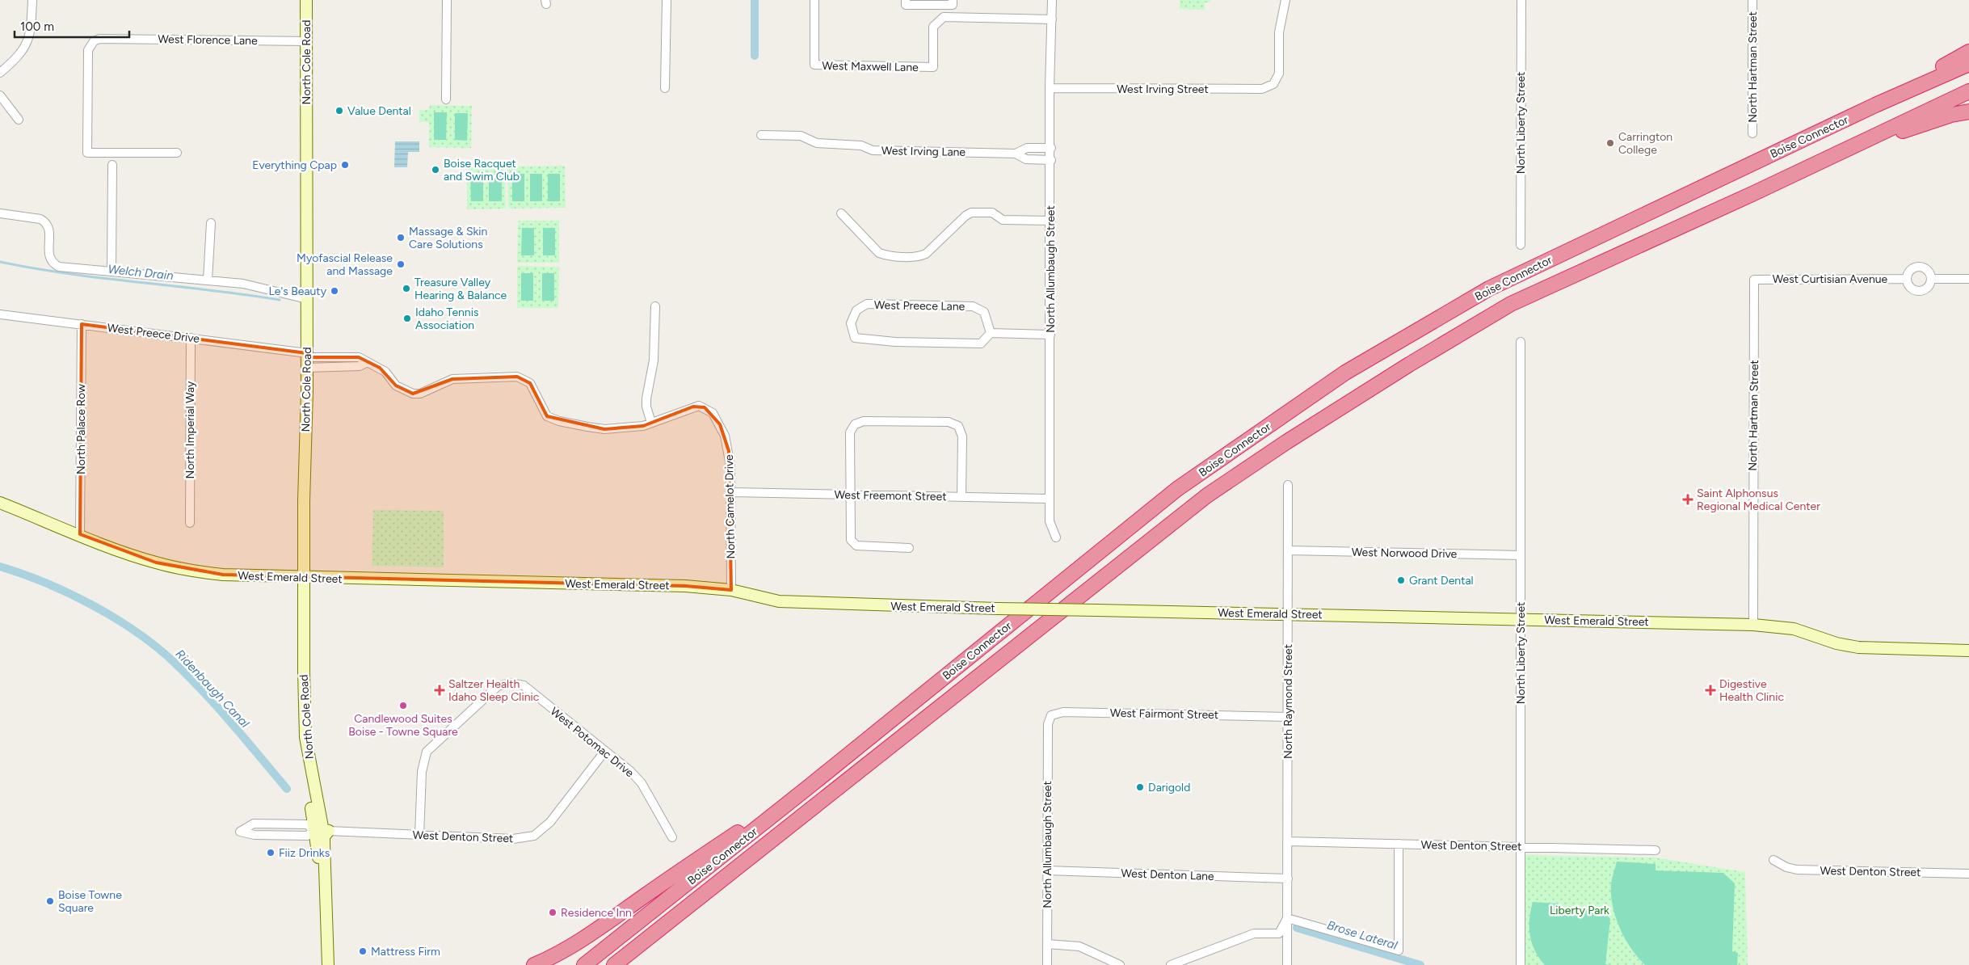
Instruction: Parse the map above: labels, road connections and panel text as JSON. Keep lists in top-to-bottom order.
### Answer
{
  "streets": {
    "highway": ["Boise Connector"],
    "main road": ["North Cole Road", "West Emerald Street"],
    "street": [
      "West Florence Lane",
      "West Maxwell Lane",
      "North Hartman Street",
      "West Irving Street",
      "North Liberty Street",
      "West Irving Lane",
      "North Allumbaugh Street",
      "West Curtisian Avenue",
      "West Preece Lane",
      "West Preece Drive",
      "North Palace Row",
      "North Imperial Way",
      "West Freemont Street",
      "North Camelot Drive",
      "West Norwood Drive",
      "North Raymond Street",
      "West Fairmont Street",
      "West Potomac Drive",
      "West Denton Street",
      "West Denton Lane"
    ]
  },
  "crossings": [
    ["West Florence Lane", "North Cole Road"],
    ["North Cole Road", "West Preece Drive"],
    ["North Cole Road", "West Emerald Street"],
    ["North Cole Road", "West Denton Street"],
    ["West Maxwell Lane", "North Allumbaugh Street"],
    ["North Hartman Street", "West Curtisian Avenue"],
    ["North Hartman Street", "West Emerald Street"],
    ["West Irving Street", "North Allumbaugh Street"],
    ["North Liberty Street", "West Norwood Drive"],
    ["North Liberty Street", "West Emerald Street"],
    ["North Liberty Street", "West Denton Street"],
    ["West Irving Lane", "North Allumbaugh Street"],
    ["North Allumbaugh Street", "West Freemont Street"],
    ["North Allumbaugh Street", "West Fairmont Street"],
    ["North Allumbaugh Street", "West Denton Lane"],
    ["West Preece Drive", "North Palace Row"],
    ["West Preece Drive", "North Imperial Way"],
    ["West Preece Drive", "North Camelot Drive"],
    ["North Palace Row", "West Emerald Street"],
    ["West Freemont Street", "North Camelot Drive"],
    ["North Camelot Drive", "West Emerald Street"],
    ["West Norwood Drive", "North Raymond Street"],
    ["West Emerald Street", "North Raymond Street"],
    ["North Raymond Street", "West Fairmont Street"],
    ["North Raymond Street", "West Denton Street"],
    ["North Raymond Street", "West Denton Lane"],
    ["West Potomac Drive", "West Denton Street"]
  ],
  "water": ["Welch Drain", "Ridenbaugh Canal", "Brose Lateral"],
  "parks": ["Liberty Park"],
  "places": {
    "other": [
      "Value Dental",
      "Carrington College",
      "Everything Cpap",
      "Boise Racquet and Swim Club",
      "Massage & Skin Care Solutions",
      "Myofascial Release and Massage",
      "Treasure Valley Hearing & Balance",
      "Le's Beauty",
      "Idaho Tennis Association",
      "Grant Dental",
      "Candlewood Suites Boise - Towne Square",
      "Darigold",
      "Fiiz Drinks",
      "Boise Towne Square",
      "Residence Inn",
      "Mattress Firm"
    ],
    "health": ["Saint Alphonsus Regional Medical Center", "Saltzer Health Idaho Sleep Clinic", "Digestive Health Clinic"]
  },
  "scale_bar": "100 m"
}
